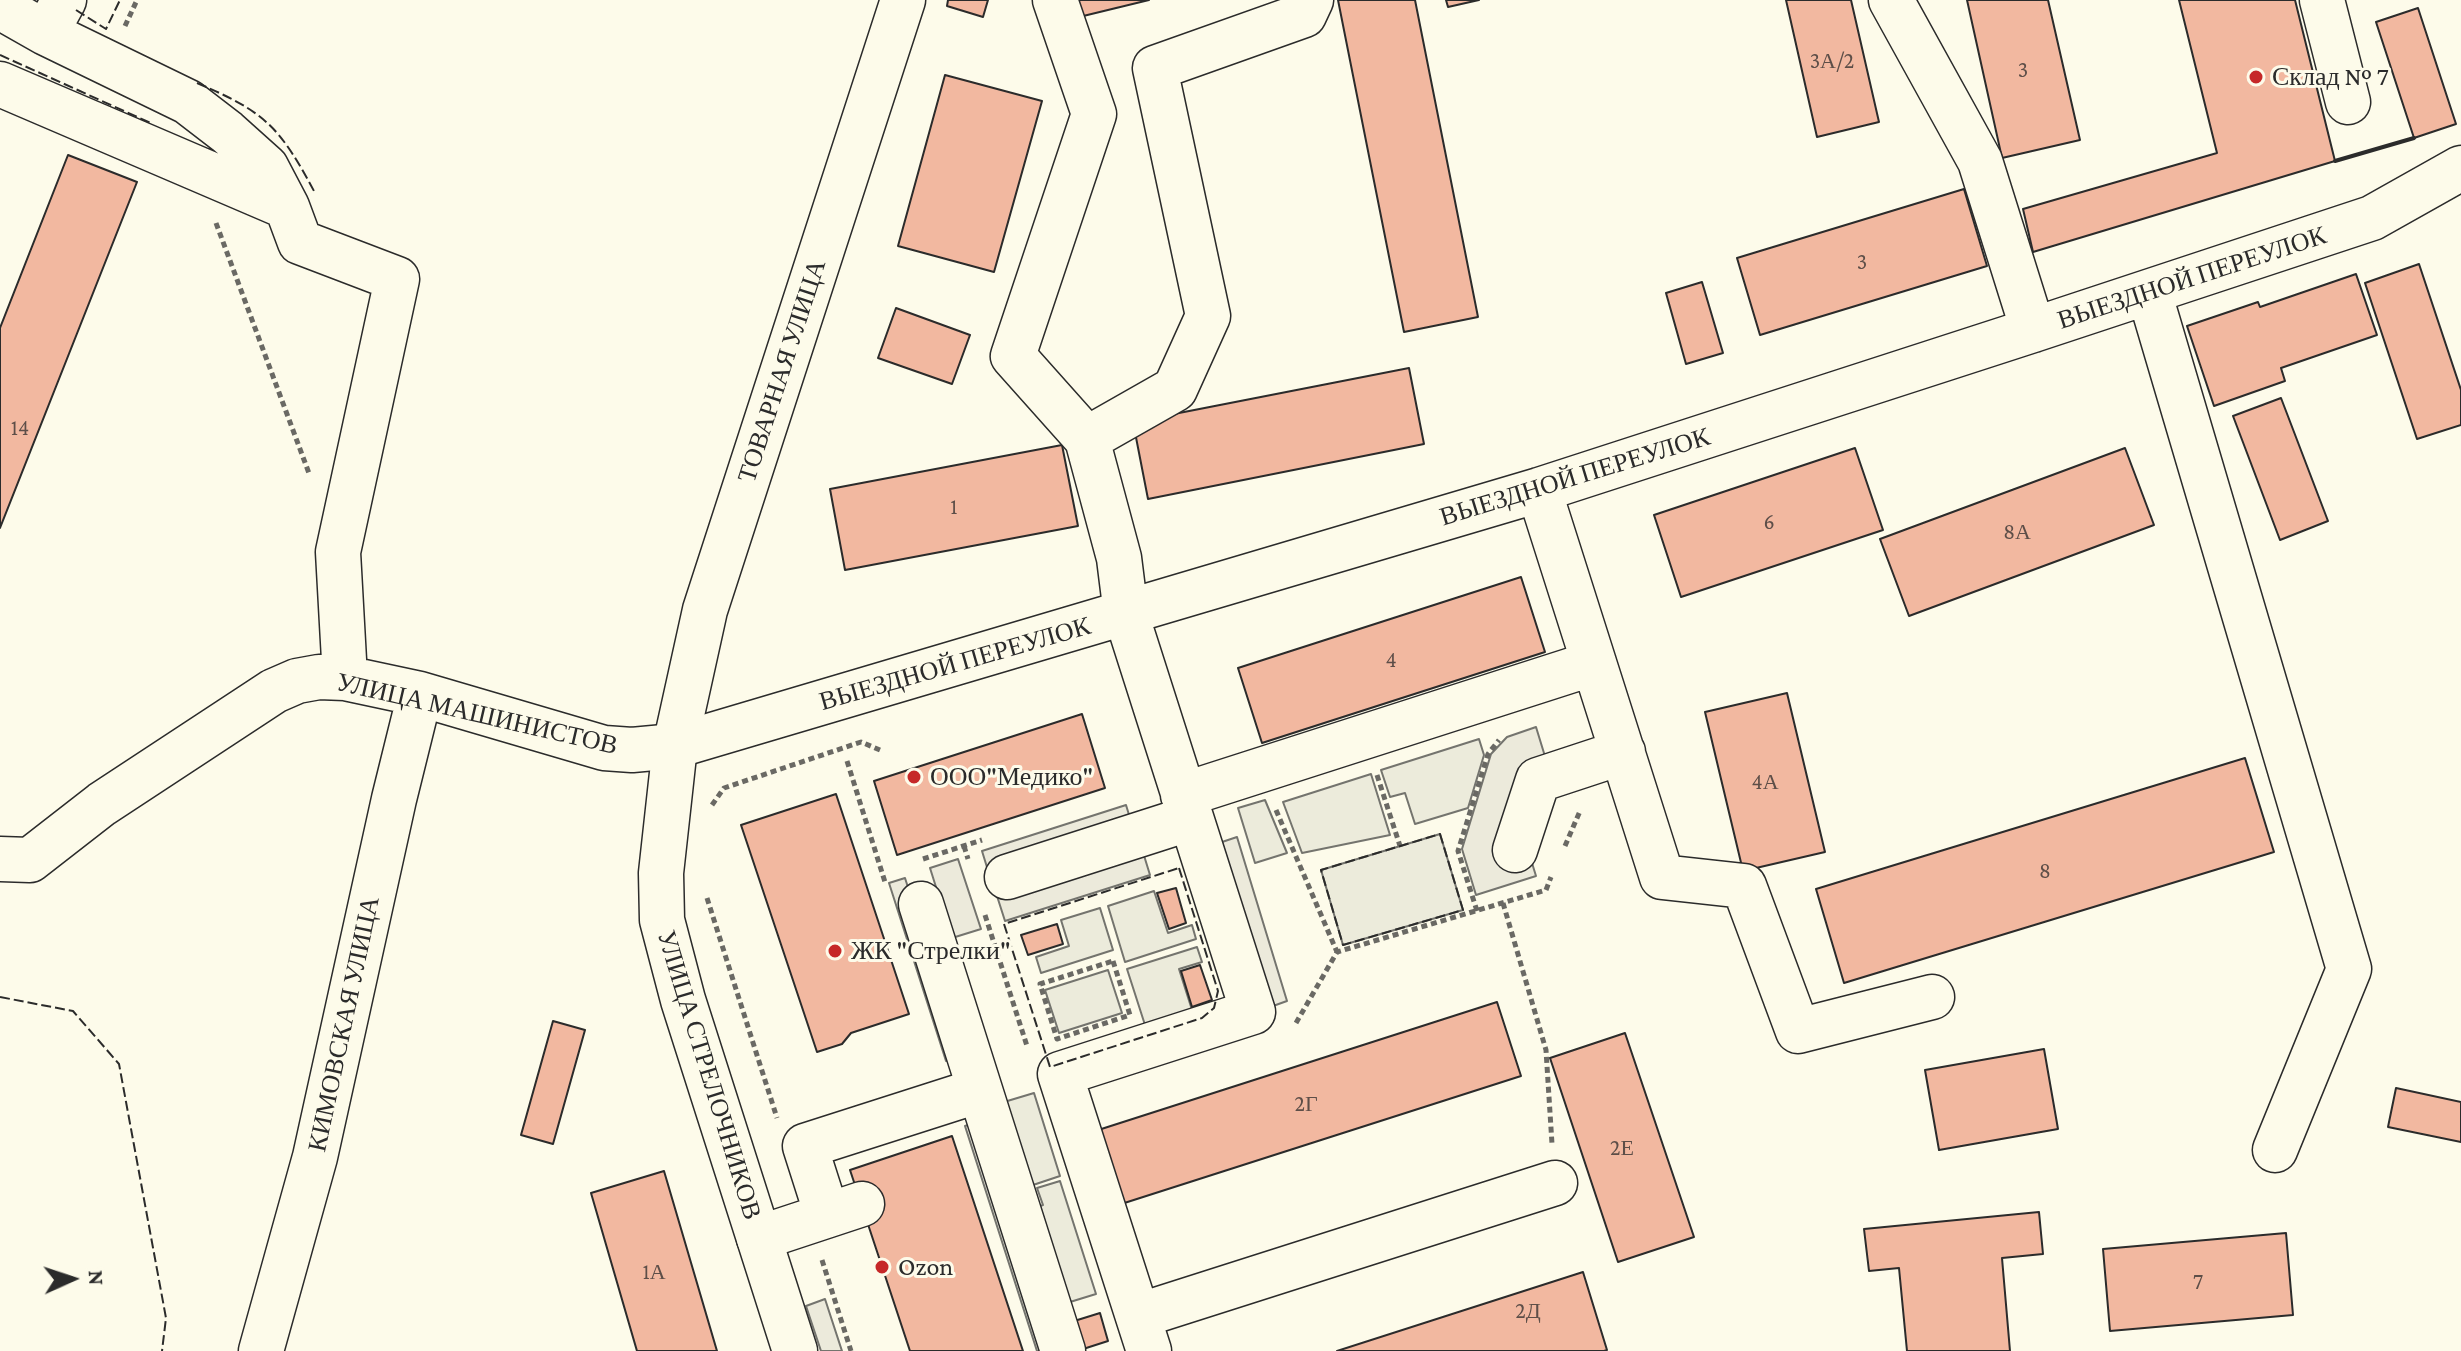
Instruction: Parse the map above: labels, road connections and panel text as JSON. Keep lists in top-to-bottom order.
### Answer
{
  "streets": {
    "street": [
      "ВЫЕЗДНОЙ ПЕРЕУЛОК",
      "ТОВАРНАЯ УЛИЦА",
      "УЛИЦА МАШИНИСТОВ",
      "КИМОВСКАЯ УЛИЦА",
      "УЛИЦА СТРЕЛОЧНИКОВ"
    ]
  },
  "crossings": [
    ["ВЫЕЗДНОЙ ПЕРЕУЛОК", "ТОВАРНАЯ УЛИЦА"],
    ["ВЫЕЗДНОЙ ПЕРЕУЛОК", "УЛИЦА МАШИНИСТОВ"],
    ["ВЫЕЗДНОЙ ПЕРЕУЛОК", "УЛИЦА СТРЕЛОЧНИКОВ"],
    ["ТОВАРНАЯ УЛИЦА", "УЛИЦА МАШИНИСТОВ"],
    ["ТОВАРНАЯ УЛИЦА", "УЛИЦА СТРЕЛОЧНИКОВ"],
    ["УЛИЦА МАШИНИСТОВ", "КИМОВСКАЯ УЛИЦА"],
    ["УЛИЦА МАШИНИСТОВ", "УЛИЦА СТРЕЛОЧНИКОВ"]
  ],
  "places": [
    "Склад № 7",
    "ООО\"Медико\"",
    "ЖК \"Стрелки\"",
    "Ozon"
  ],
  "house_numbers": [
    "3А/2",
    "3",
    "3",
    "14",
    "1",
    "6",
    "8А",
    "4",
    "4А",
    "8",
    "2Г",
    "2Е",
    "1А",
    "7",
    "2Д"
  ],
  "north": "right"
}
